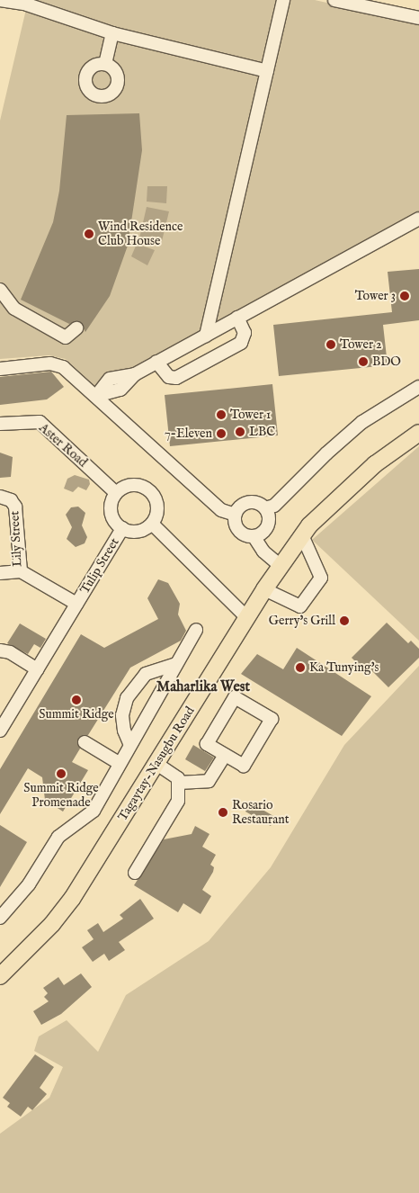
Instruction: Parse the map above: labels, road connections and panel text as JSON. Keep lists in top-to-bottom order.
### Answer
{
  "streets": {
    "main road": ["Tagaytay-Nasugbu Road"],
    "street": ["Aster Road", "Lily Street", "Tulip Street"]
  },
  "crossings": [
    ["Aster Road", "Tulip Street"],
    ["Lily Street", "Tulip Street"]
  ],
  "districts": ["Maharlika West"],
  "places": [
    "Wind Residence Club House",
    "Tower 3",
    "Tower 2",
    "BDO",
    "Tower 1",
    "LBC",
    "7-Eleven",
    "Gerry's Grill",
    "Ka Tunying's",
    "Summit Ridge",
    "Summit Ridge Promenade",
    "Rosario Restaurant"
  ]
}
